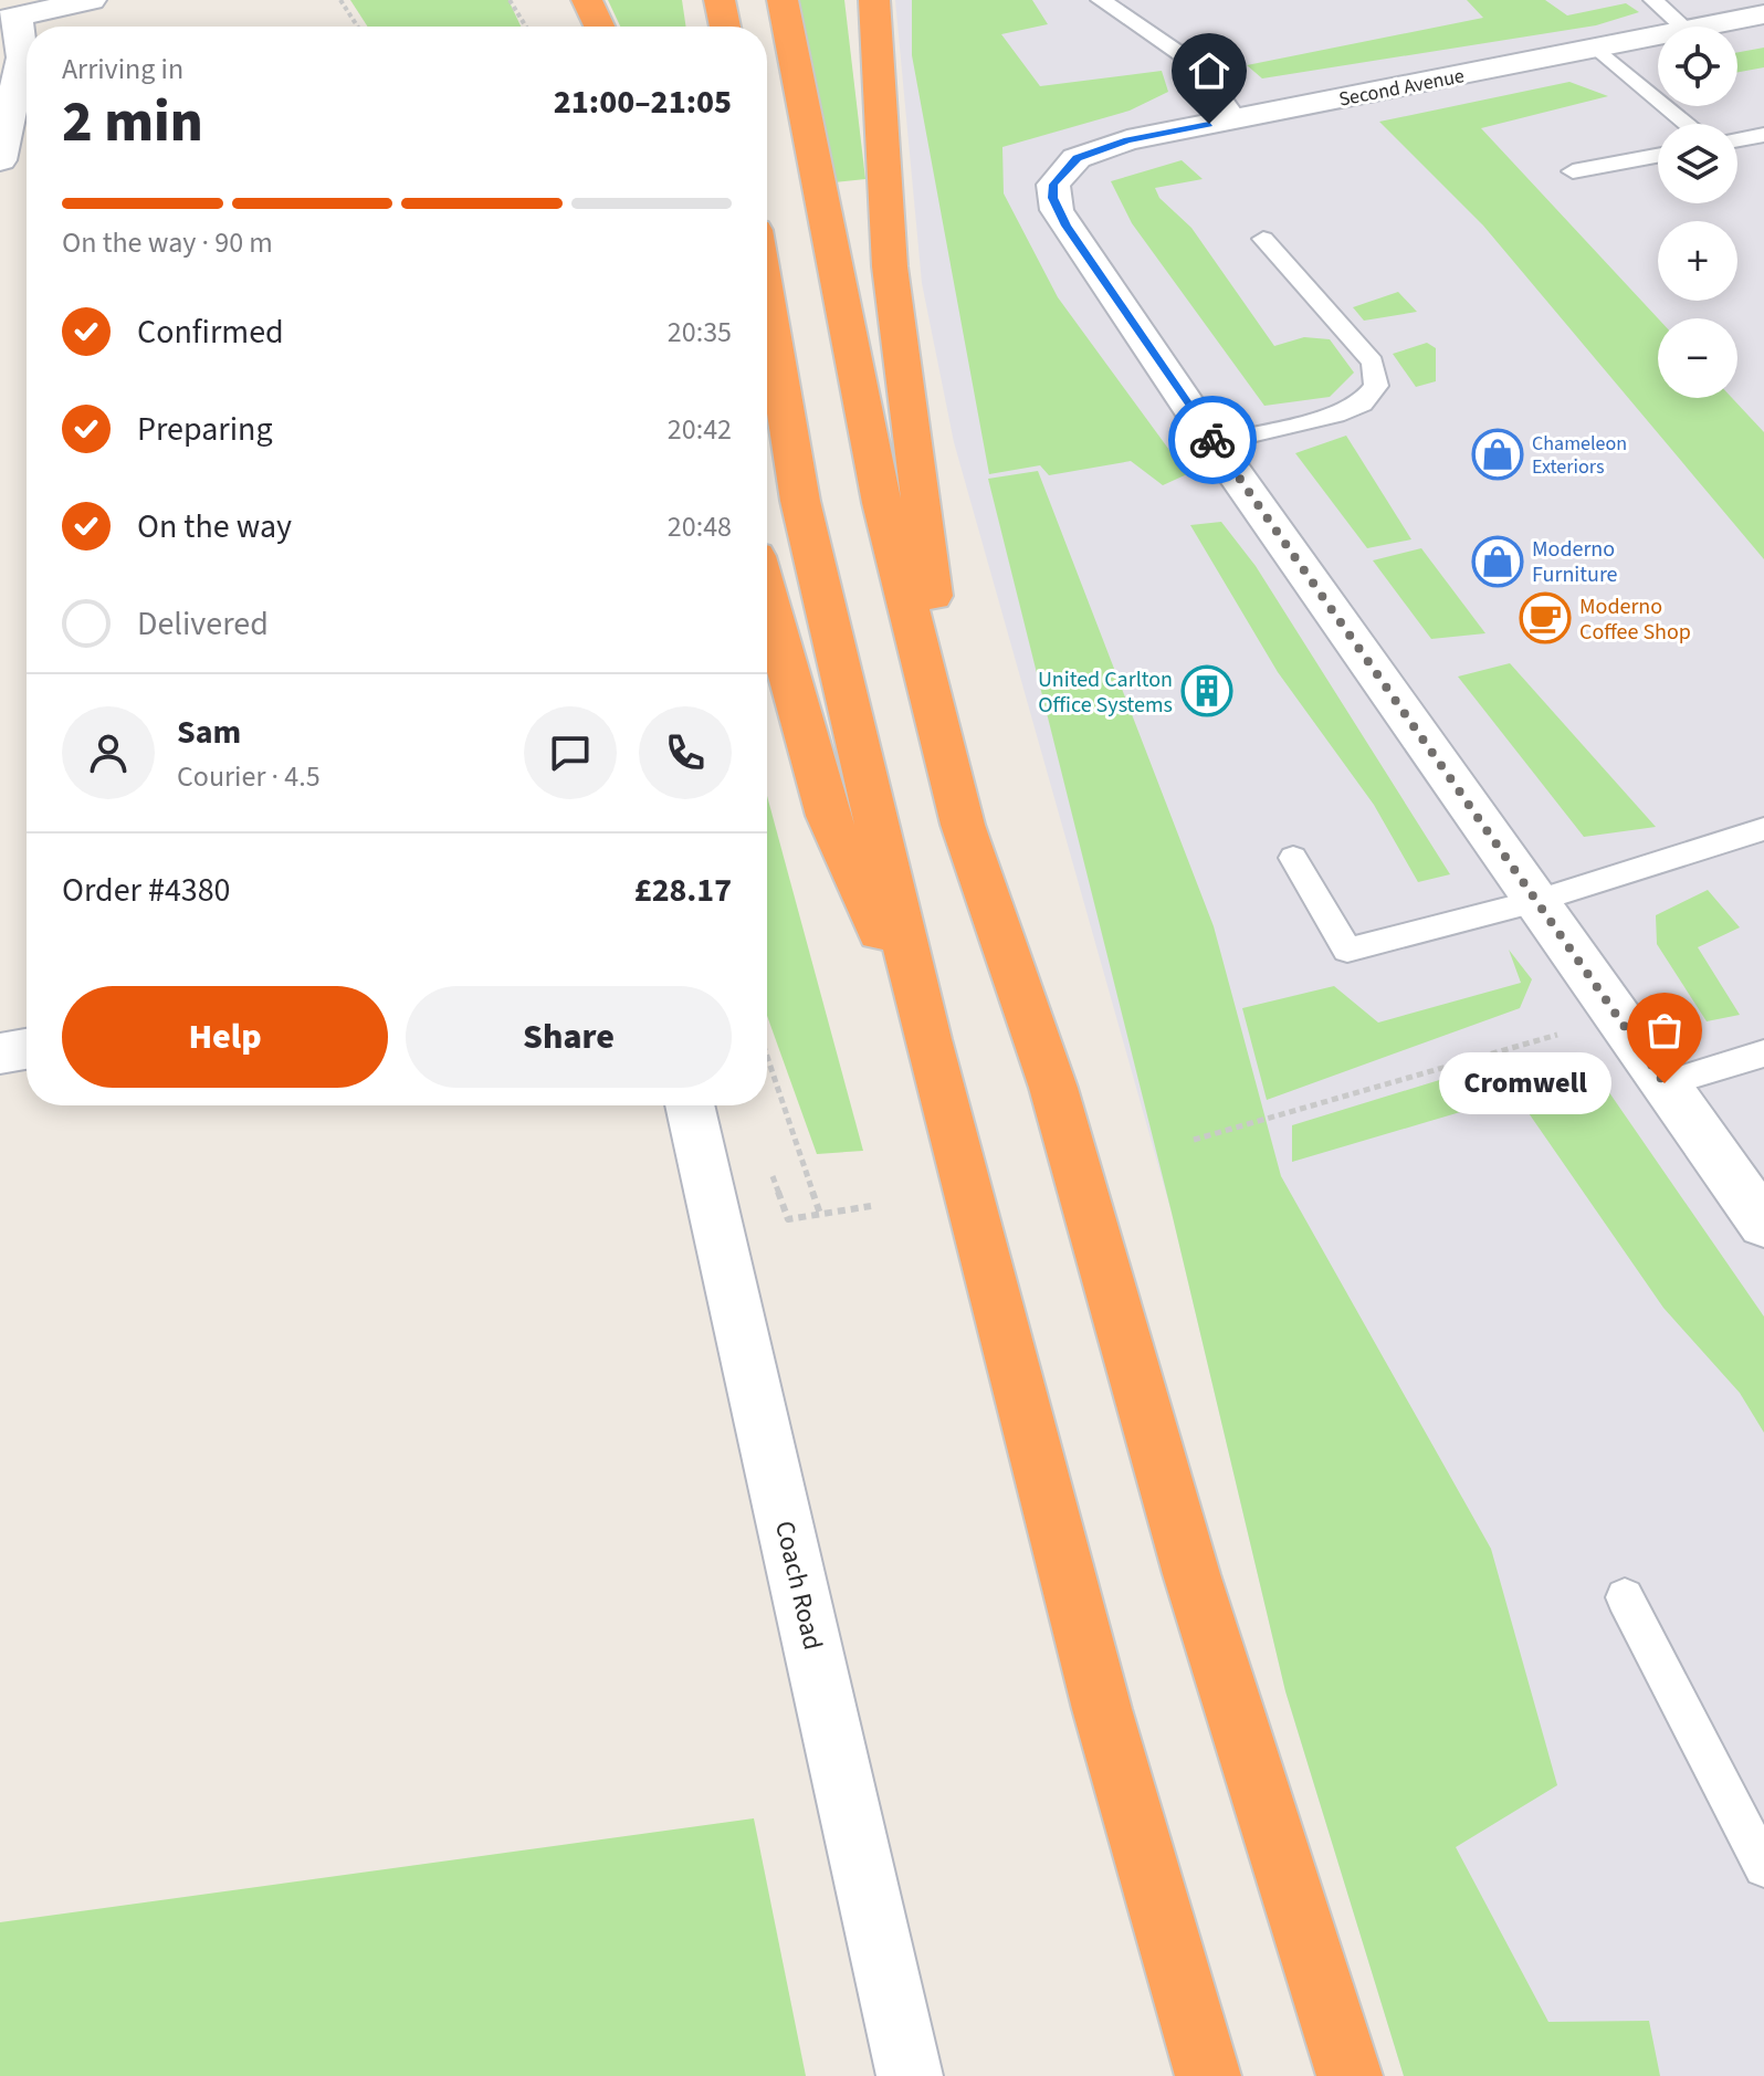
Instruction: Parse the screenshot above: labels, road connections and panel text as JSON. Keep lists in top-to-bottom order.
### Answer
{
  "streets": {
    "street": ["Second Avenue", "Coach Road"]
  },
  "places": {
    "shop": ["Chameleon Exteriors", "Moderno Furniture"],
    "cafe": ["Moderno Coffee Shop"],
    "building": ["United Carlton Office Systems"],
    "other": ["Cromwell"]
  },
  "page": {
    "map_buttons": ["+", "−"],
    "heading": ["2 min", "Arriving in", "21:00–21:05"],
    "panel": [
      "Sam",
      "Courier · 4.5",
      "Order #4380",
      "£28.17"
    ],
    "bar": "On the way · 90 m",
    "list": [
      ["Confirmed", "20:35"],
      ["Preparing", "20:42"],
      ["On the way", "20:48"],
      "Delivered"
    ],
    "buttons": ["Help", "Share"],
    "bubble": "Cromwell"
  }
}
